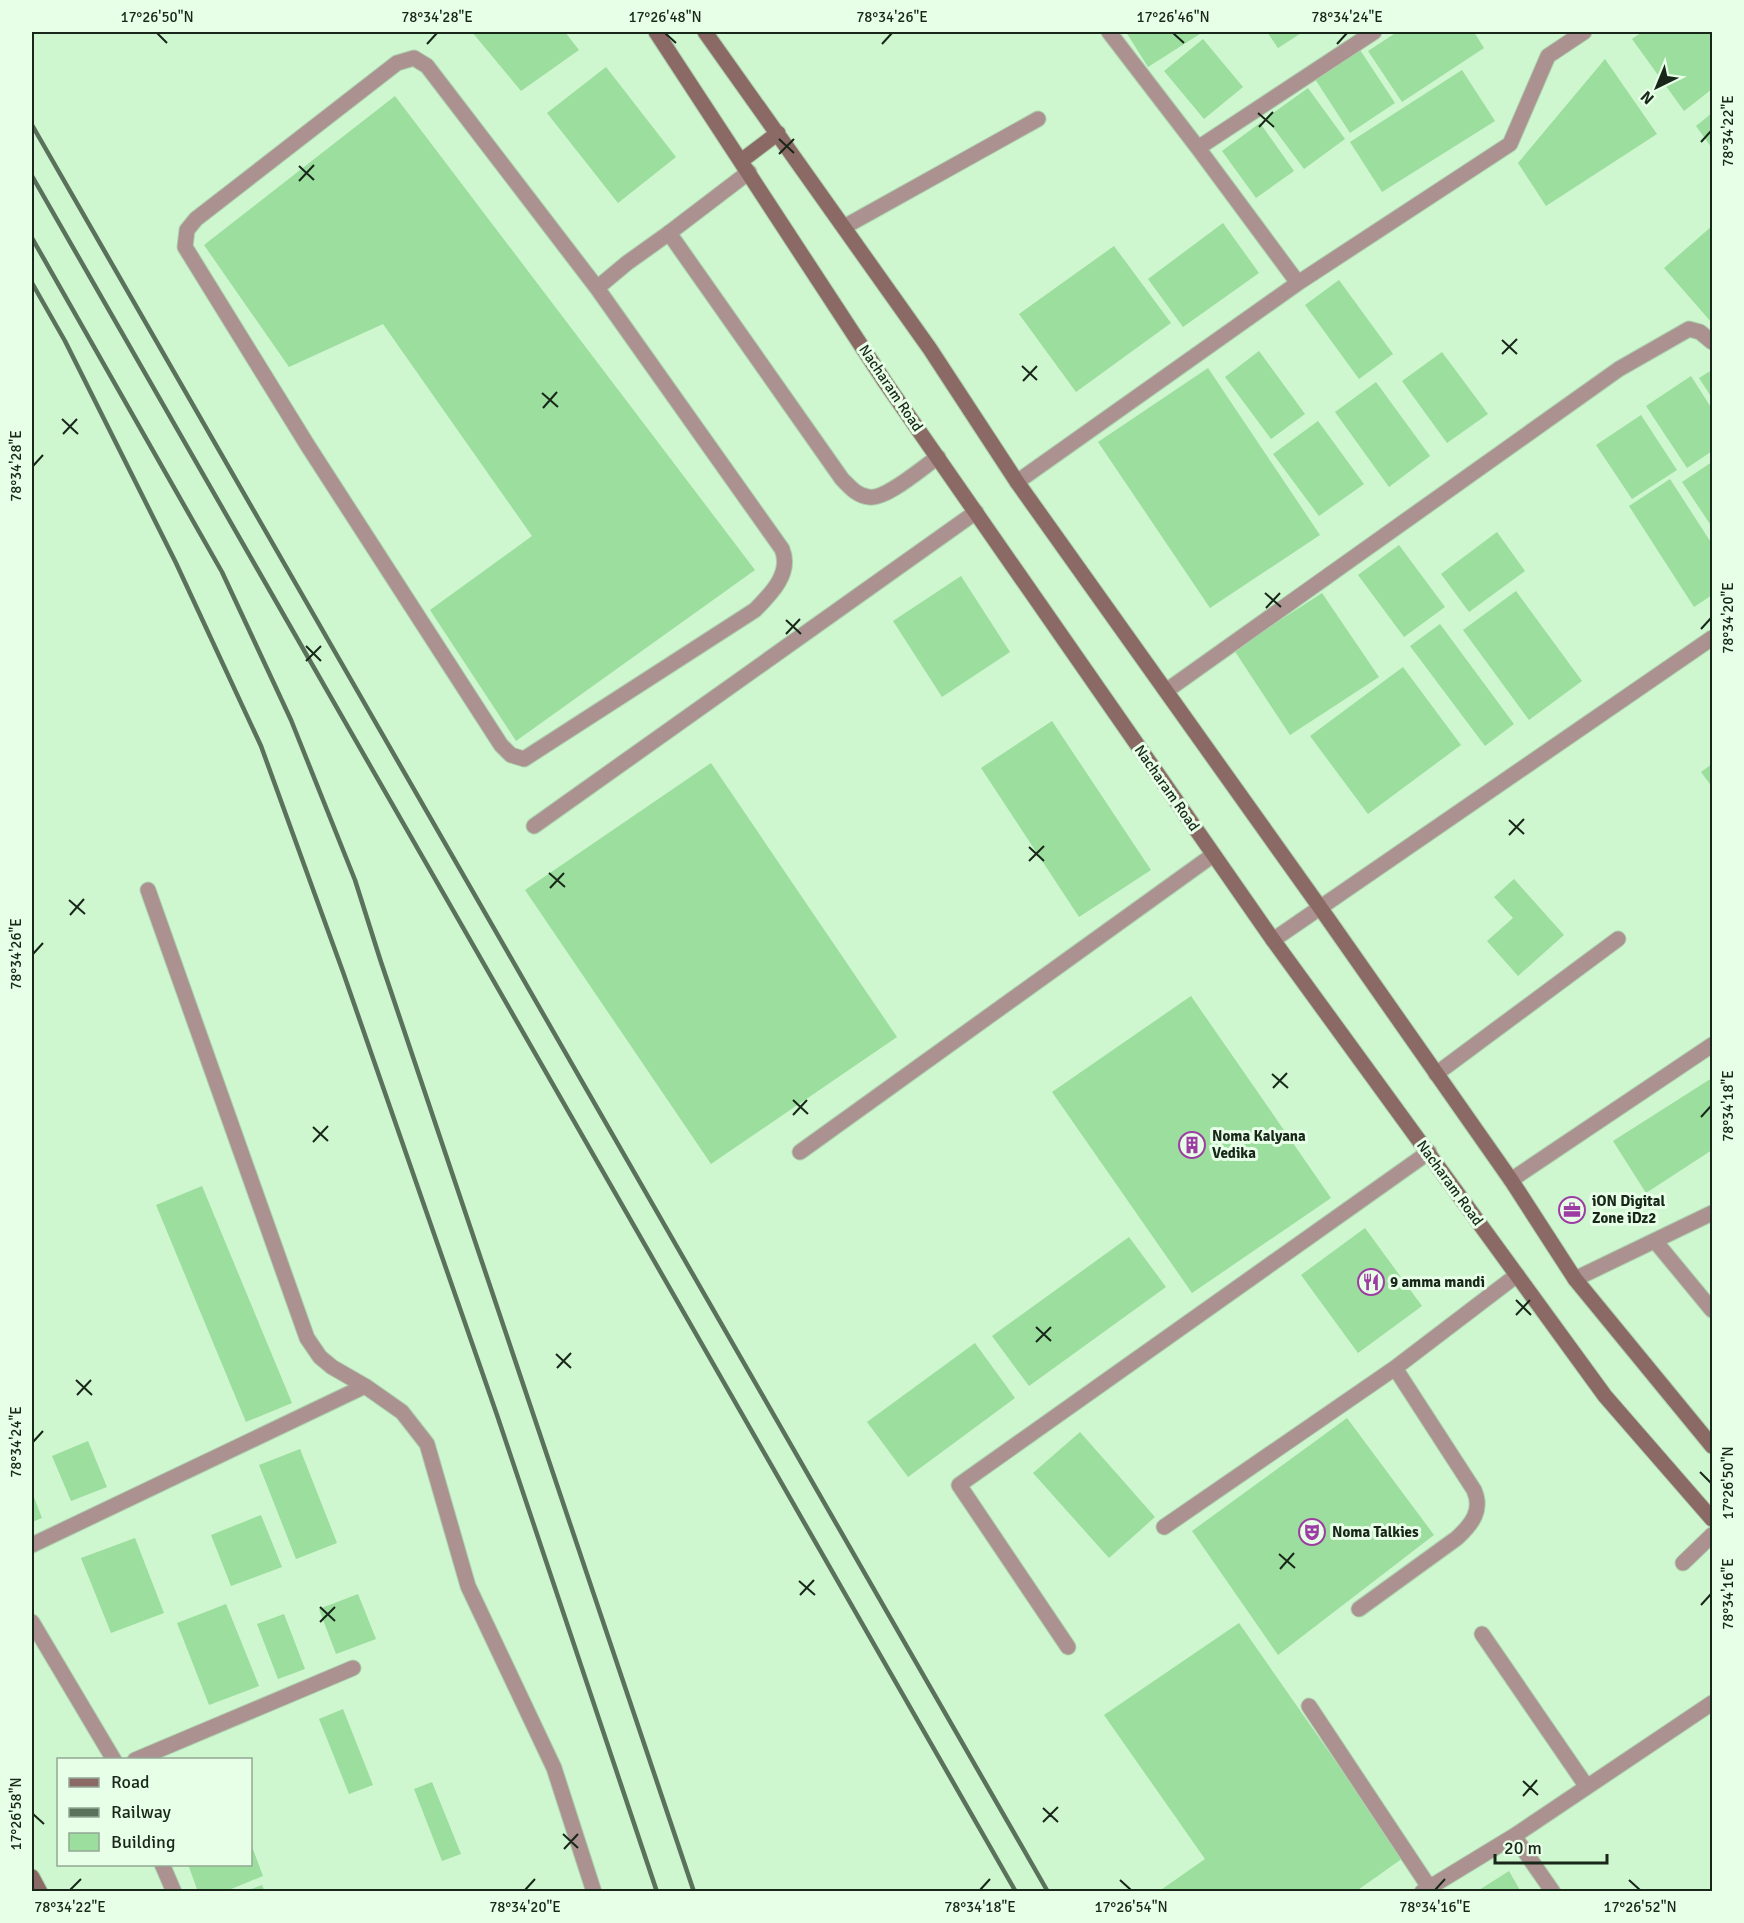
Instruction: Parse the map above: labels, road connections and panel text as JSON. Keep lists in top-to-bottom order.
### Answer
{
  "streets": {
    "main road": ["Nacharam Road"]
  },
  "places": {
    "building": ["Noma Kalyana Vedika"],
    "office": ["iON Digital Zone iDz2"],
    "restaurant": ["9 amma mandi"],
    "theatre": ["Noma Talkies"]
  },
  "legend": ["Road", "Railway", "Building"],
  "scale_bar": "20 m",
  "north": "bottom left",
  "coordinates": [
    "17°26'50\"N",
    "78°34'28\"E",
    "17°26'48\"N",
    "78°34'26\"E",
    "17°26'46\"N",
    "78°34'24\"E",
    "78°34'22\"E",
    "78°34'20\"E",
    "78°34'18\"E",
    "78°34'16\"E",
    "17°26'58\"N",
    "17°26'54\"N",
    "17°26'52\"N"
  ]
}
